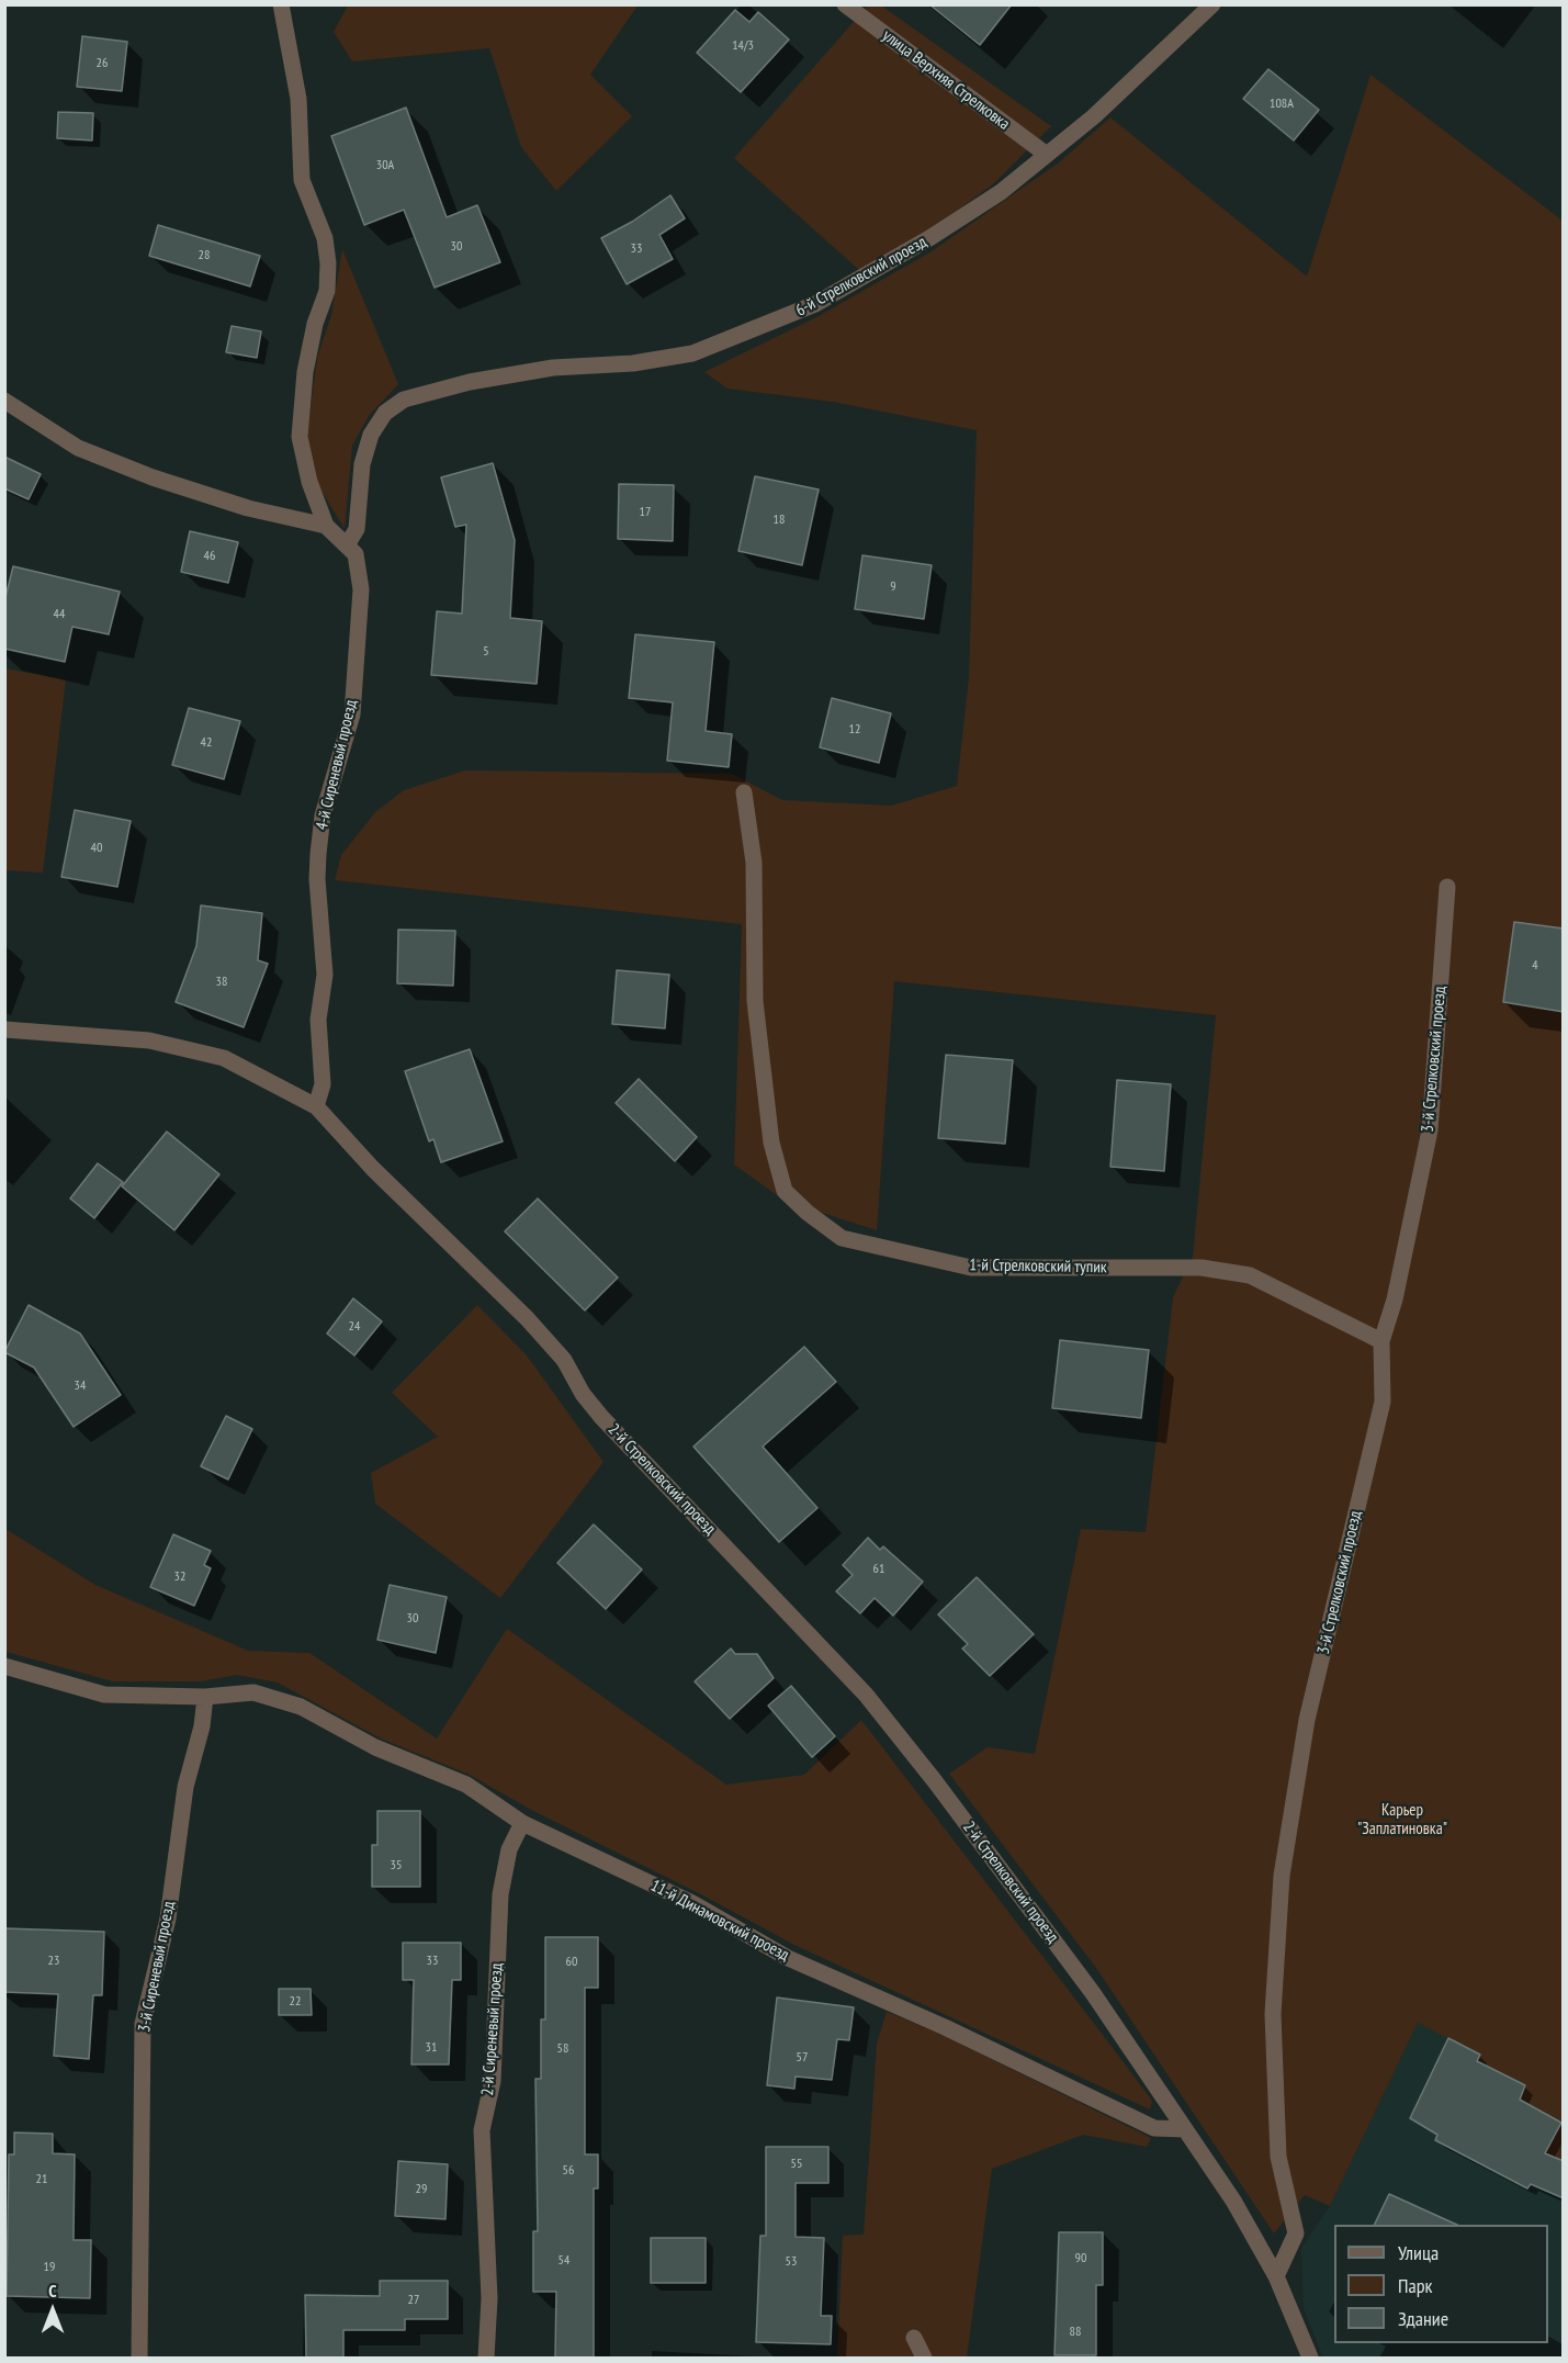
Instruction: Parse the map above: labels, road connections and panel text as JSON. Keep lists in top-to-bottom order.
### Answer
{
  "streets": {
    "street": [
      "улица Верхняя Стрелковка",
      "6-й Стрелковский проезд",
      "4-й Сиреневый проезд",
      "3-й Стрелковский проезд",
      "1-й Стрелковский тупик",
      "2-й Стрелковский проезд",
      "11-й Динамовский проезд",
      "3-й Сиреневый проезд",
      "2-й Сиреневый проезд"
    ]
  },
  "crossings": [
    ["улица Верхняя Стрелковка", "6-й Стрелковский проезд"],
    ["6-й Стрелковский проезд", "4-й Сиреневый проезд"],
    ["4-й Сиреневый проезд", "2-й Стрелковский проезд"],
    ["3-й Стрелковский проезд", "1-й Стрелковский тупик"],
    ["2-й Стрелковский проезд", "11-й Динамовский проезд"],
    ["11-й Динамовский проезд", "3-й Сиреневый проезд"],
    ["11-й Динамовский проезд", "2-й Сиреневый проезд"]
  ],
  "parks": ["Карьер \"Заплатиновка\""],
  "house_numbers": [
    "14/3",
    "26",
    "108А",
    "30А",
    "30",
    "33",
    "28",
    "17",
    "18",
    "46",
    "9",
    "44",
    "5",
    "12",
    "42",
    "40",
    "4",
    "38",
    "24",
    "34",
    "61",
    "32",
    "30",
    "35",
    "23",
    "33",
    "60",
    "22",
    "31",
    "58",
    "57",
    "55",
    "56",
    "21",
    "29",
    "90",
    "54",
    "53",
    "19",
    "27",
    "88"
  ],
  "legend": ["Улица", "Парк", "Здание"],
  "north": "top"
}
